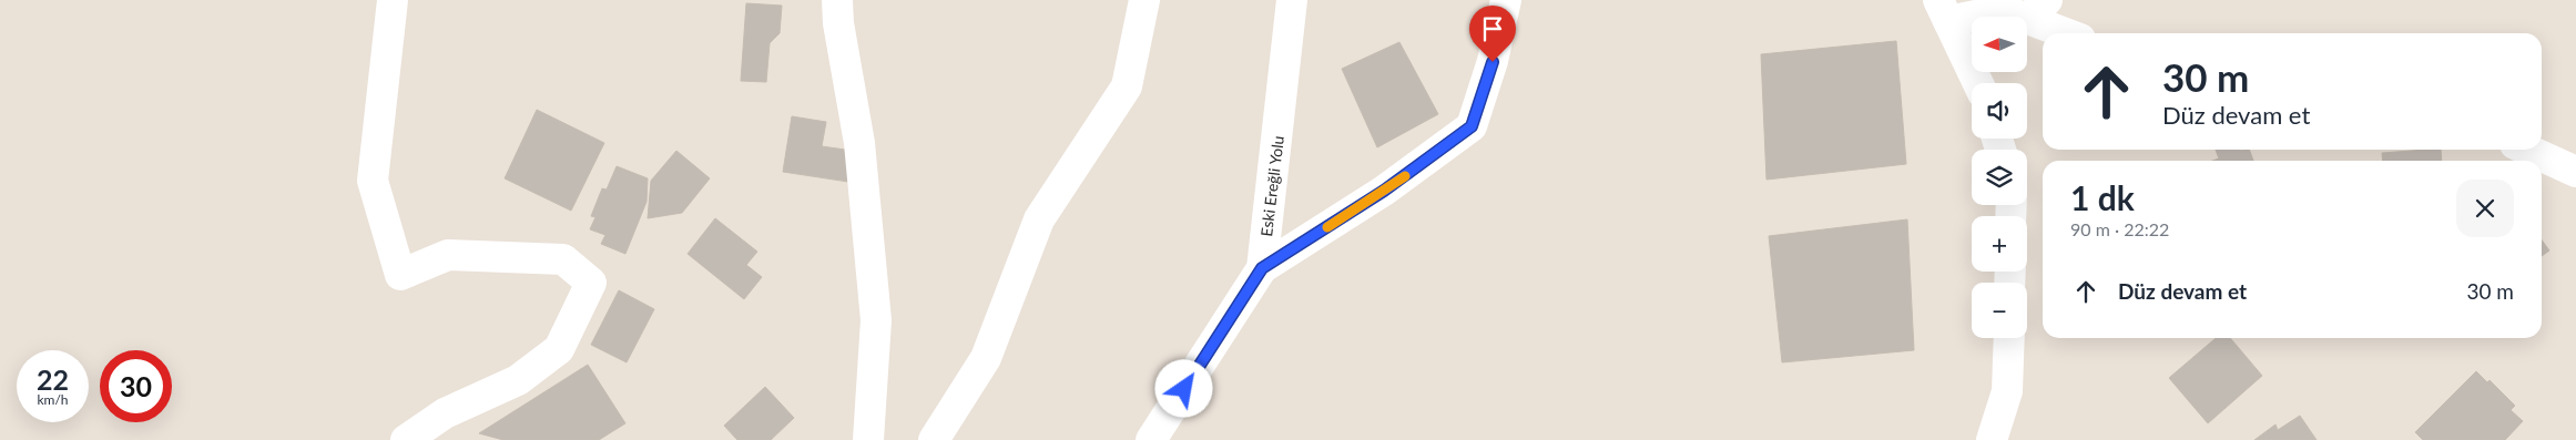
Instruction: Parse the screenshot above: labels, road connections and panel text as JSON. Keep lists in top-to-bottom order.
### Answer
{
  "streets": {
    "street": ["Eski Ereğli Yolu"]
  },
  "north": "left",
  "page": {
    "map_buttons": ["+", "−"],
    "turn": ["30 m", "Düz devam et"],
    "heading": ["1 dk", "90 m · 22:22"],
    "list": [
      {
        "name": "Düz devam et",
        "value": "30 m"
      }
    ],
    "speed": "22 km/h",
    "limit": "30"
  }
}
